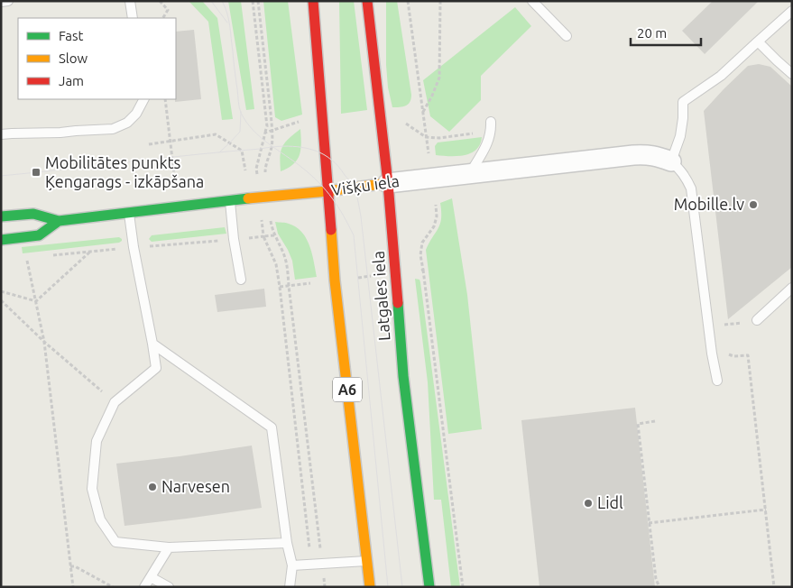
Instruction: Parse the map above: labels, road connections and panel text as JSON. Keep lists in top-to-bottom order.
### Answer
{
  "streets": {
    "main road": ["Višķu iela", "Latgales iela", "A6"]
  },
  "crossings": [
    ["Višķu iela", "Latgales iela"],
    ["Višķu iela", "A6"]
  ],
  "places": {
    "transit": ["Mobilitātes punkts Ķengarags - izkāpšana"],
    "other": ["Mobille.lv", "Narvesen", "Lidl"]
  },
  "legend": ["Fast", "Slow", "Jam"],
  "scale_bar": "20 m"
}
